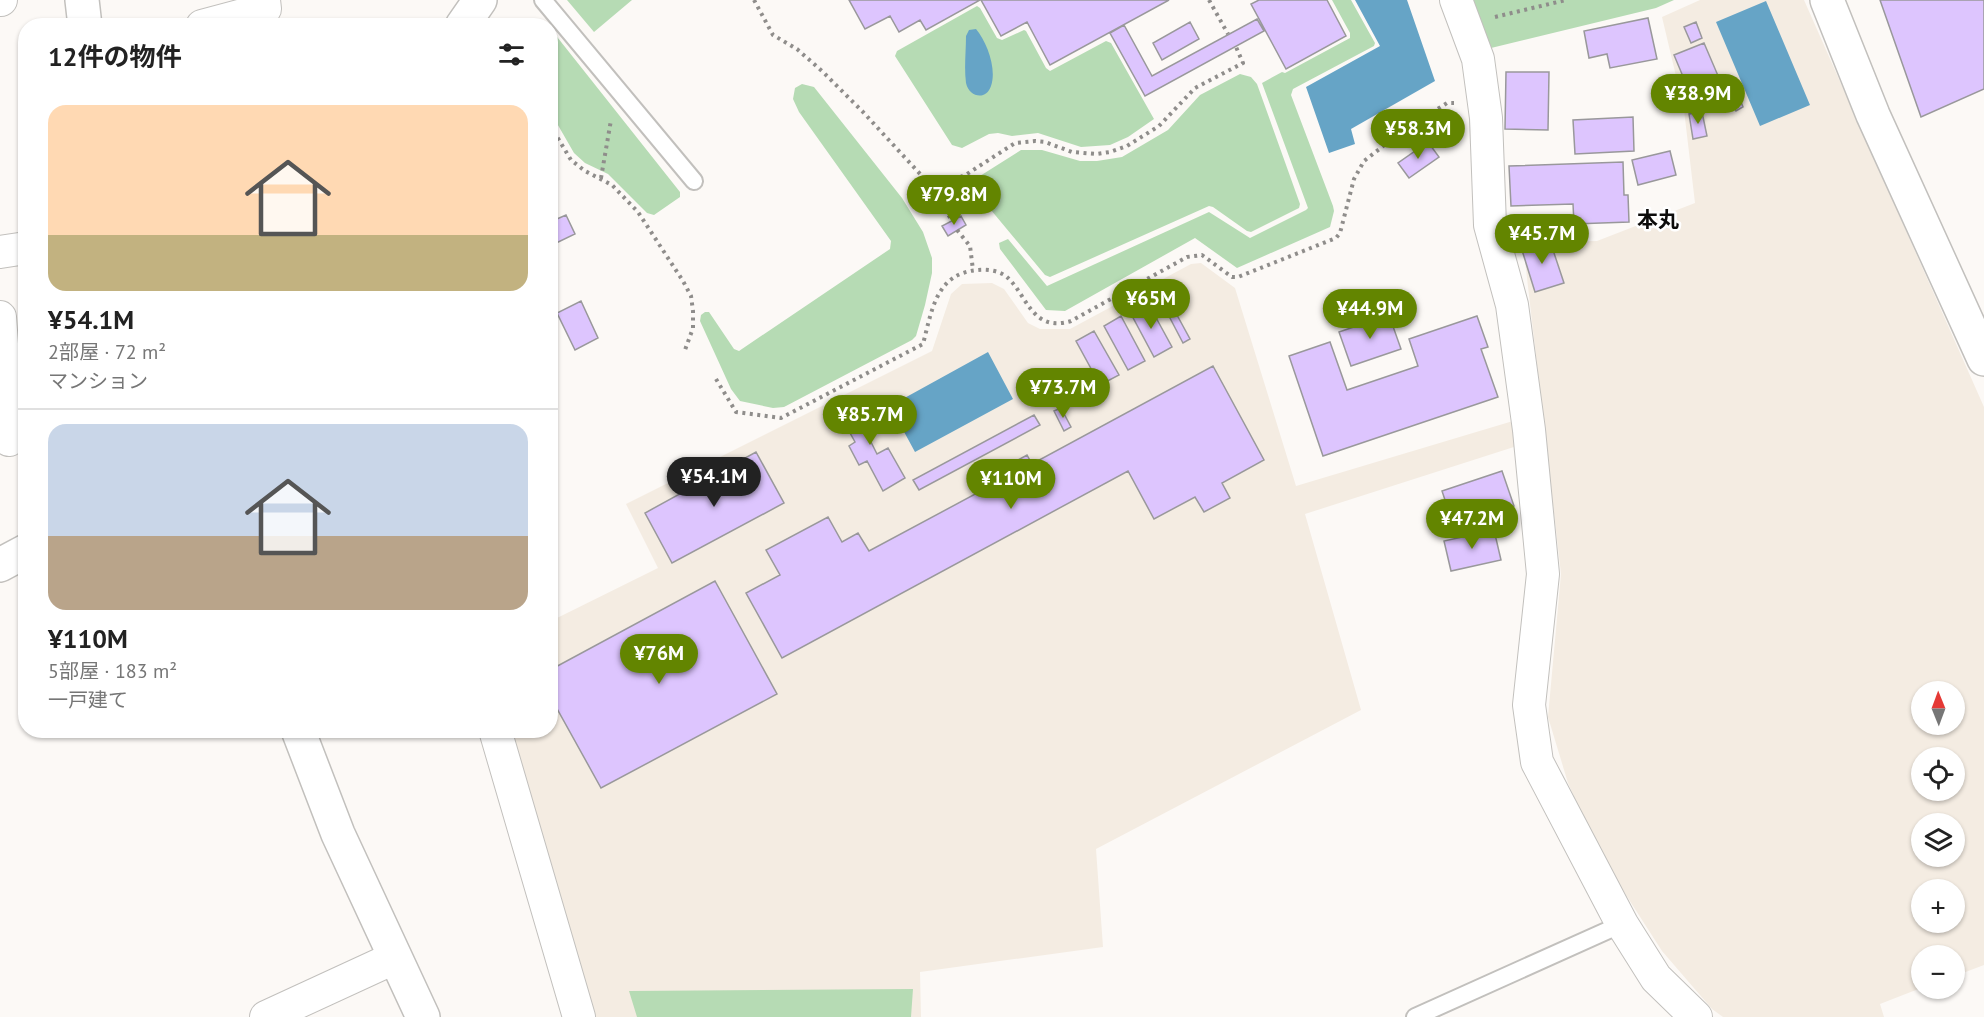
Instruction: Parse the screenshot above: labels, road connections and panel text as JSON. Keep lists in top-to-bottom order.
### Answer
{
  "districts": ["本丸"],
  "north": "top",
  "page": {
    "heading": "12件の物件",
    "price": [
      "¥38.9M",
      "¥58.3M",
      "¥79.8M",
      "¥45.7M",
      "¥65M",
      "¥44.9M",
      "¥73.7M",
      "¥85.7M",
      "¥54.1M",
      "¥110M",
      "¥47.2M",
      "¥76M"
    ],
    "list": [
      {
        "name": "¥54.1M",
        "note": "2部屋 · 72 m² · マンション"
      },
      {
        "name": "¥110M",
        "note": "5部屋 · 183 m² · 一戸建て"
      }
    ],
    "map_buttons": ["+", "−"]
  }
}
